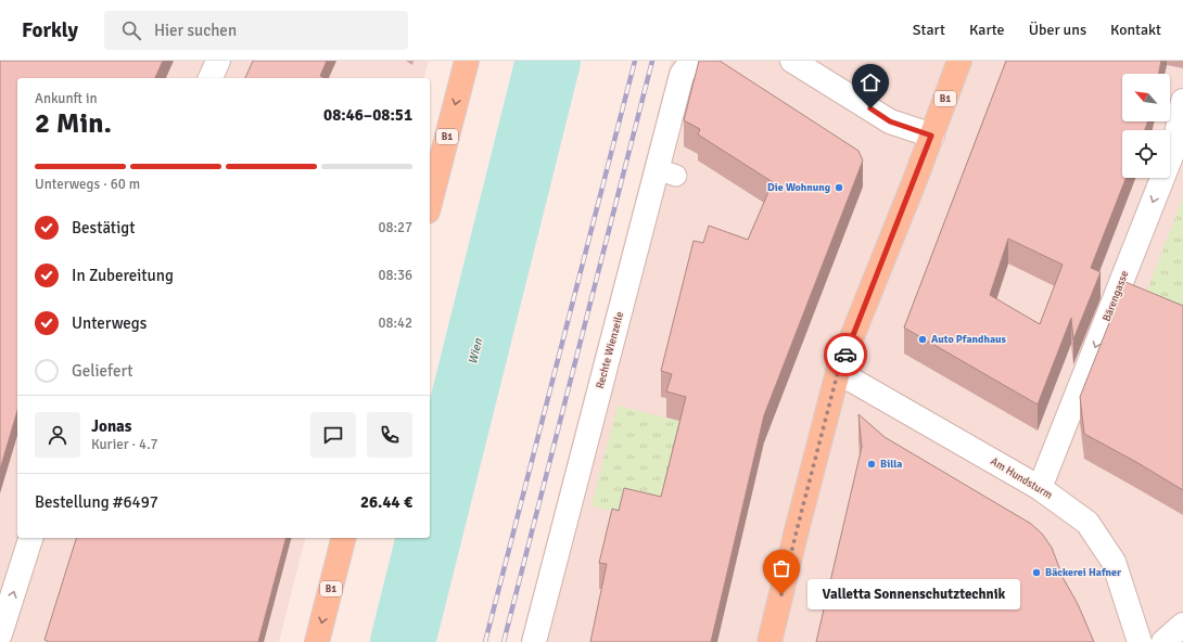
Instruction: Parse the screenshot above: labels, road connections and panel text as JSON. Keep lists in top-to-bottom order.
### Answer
{
  "streets": {
    "main road": ["B1"],
    "street": ["Bärengasse", "Rechte Wienzeile", "Am Hundsturm"]
  },
  "crossings": [
    ["B1", "Am Hundsturm"],
    ["Bärengasse", "Am Hundsturm"]
  ],
  "one_way": ["Bärengasse"],
  "water": ["Wien"],
  "places": [
    "Die Wohnung",
    "Auto Pfandhaus",
    "Billa",
    "Bäckerei Hafner",
    "Valletta Sonnenschutztechnik"
  ],
  "north": "top left",
  "page": {
    "header": "Forkly",
    "search": "Hier suchen",
    "nav": [
      "Start",
      "Karte",
      "Über uns",
      "Kontakt"
    ],
    "heading": ["2 Min.", "Ankunft in", "08:46–08:51"],
    "panel": [
      "Jonas",
      "Kurier · 4.7",
      "Bestellung #6497",
      "26.44 €"
    ],
    "bar": "Unterwegs · 60 m",
    "list": [
      ["Bestätigt", "08:27"],
      ["In Zubereitung", "08:36"],
      ["Unterwegs", "08:42"],
      "Geliefert"
    ],
    "bubble": "Valletta Sonnenschutztechnik"
  }
}
